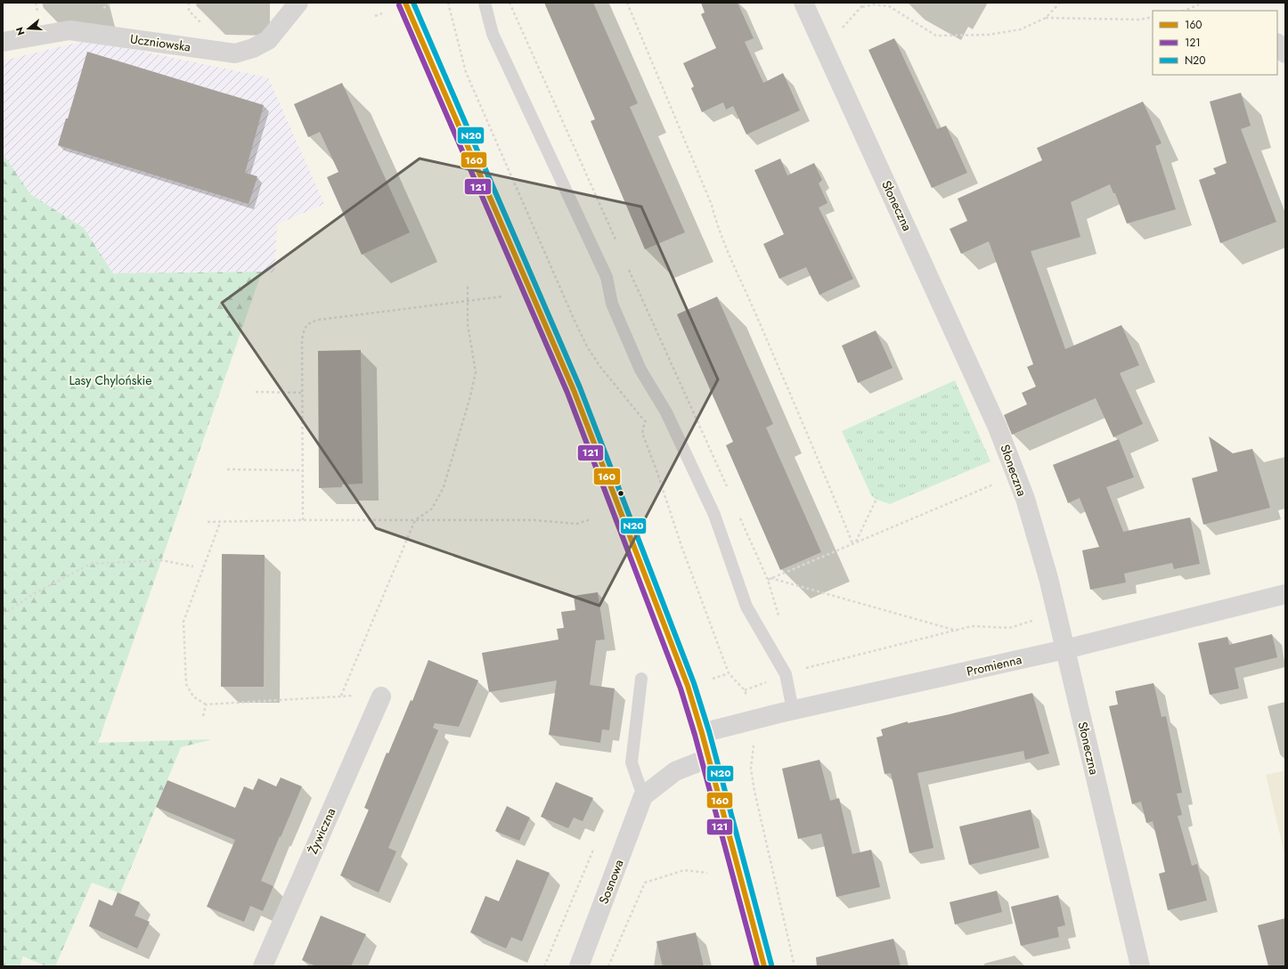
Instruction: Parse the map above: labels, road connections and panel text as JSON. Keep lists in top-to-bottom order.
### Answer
{
  "streets": {
    "street": [
      "Uczniowska",
      "Słoneczna",
      "Promienna",
      "Żywiczna",
      "Sosnowa"
    ]
  },
  "crossings": [
    ["Słoneczna", "Promienna"]
  ],
  "parks": ["Lasy Chylońskie"],
  "lines": ["transit line 160", "transit line N20", "transit line 121"],
  "legend": ["160", "121", "N20"],
  "north": "left"
}
